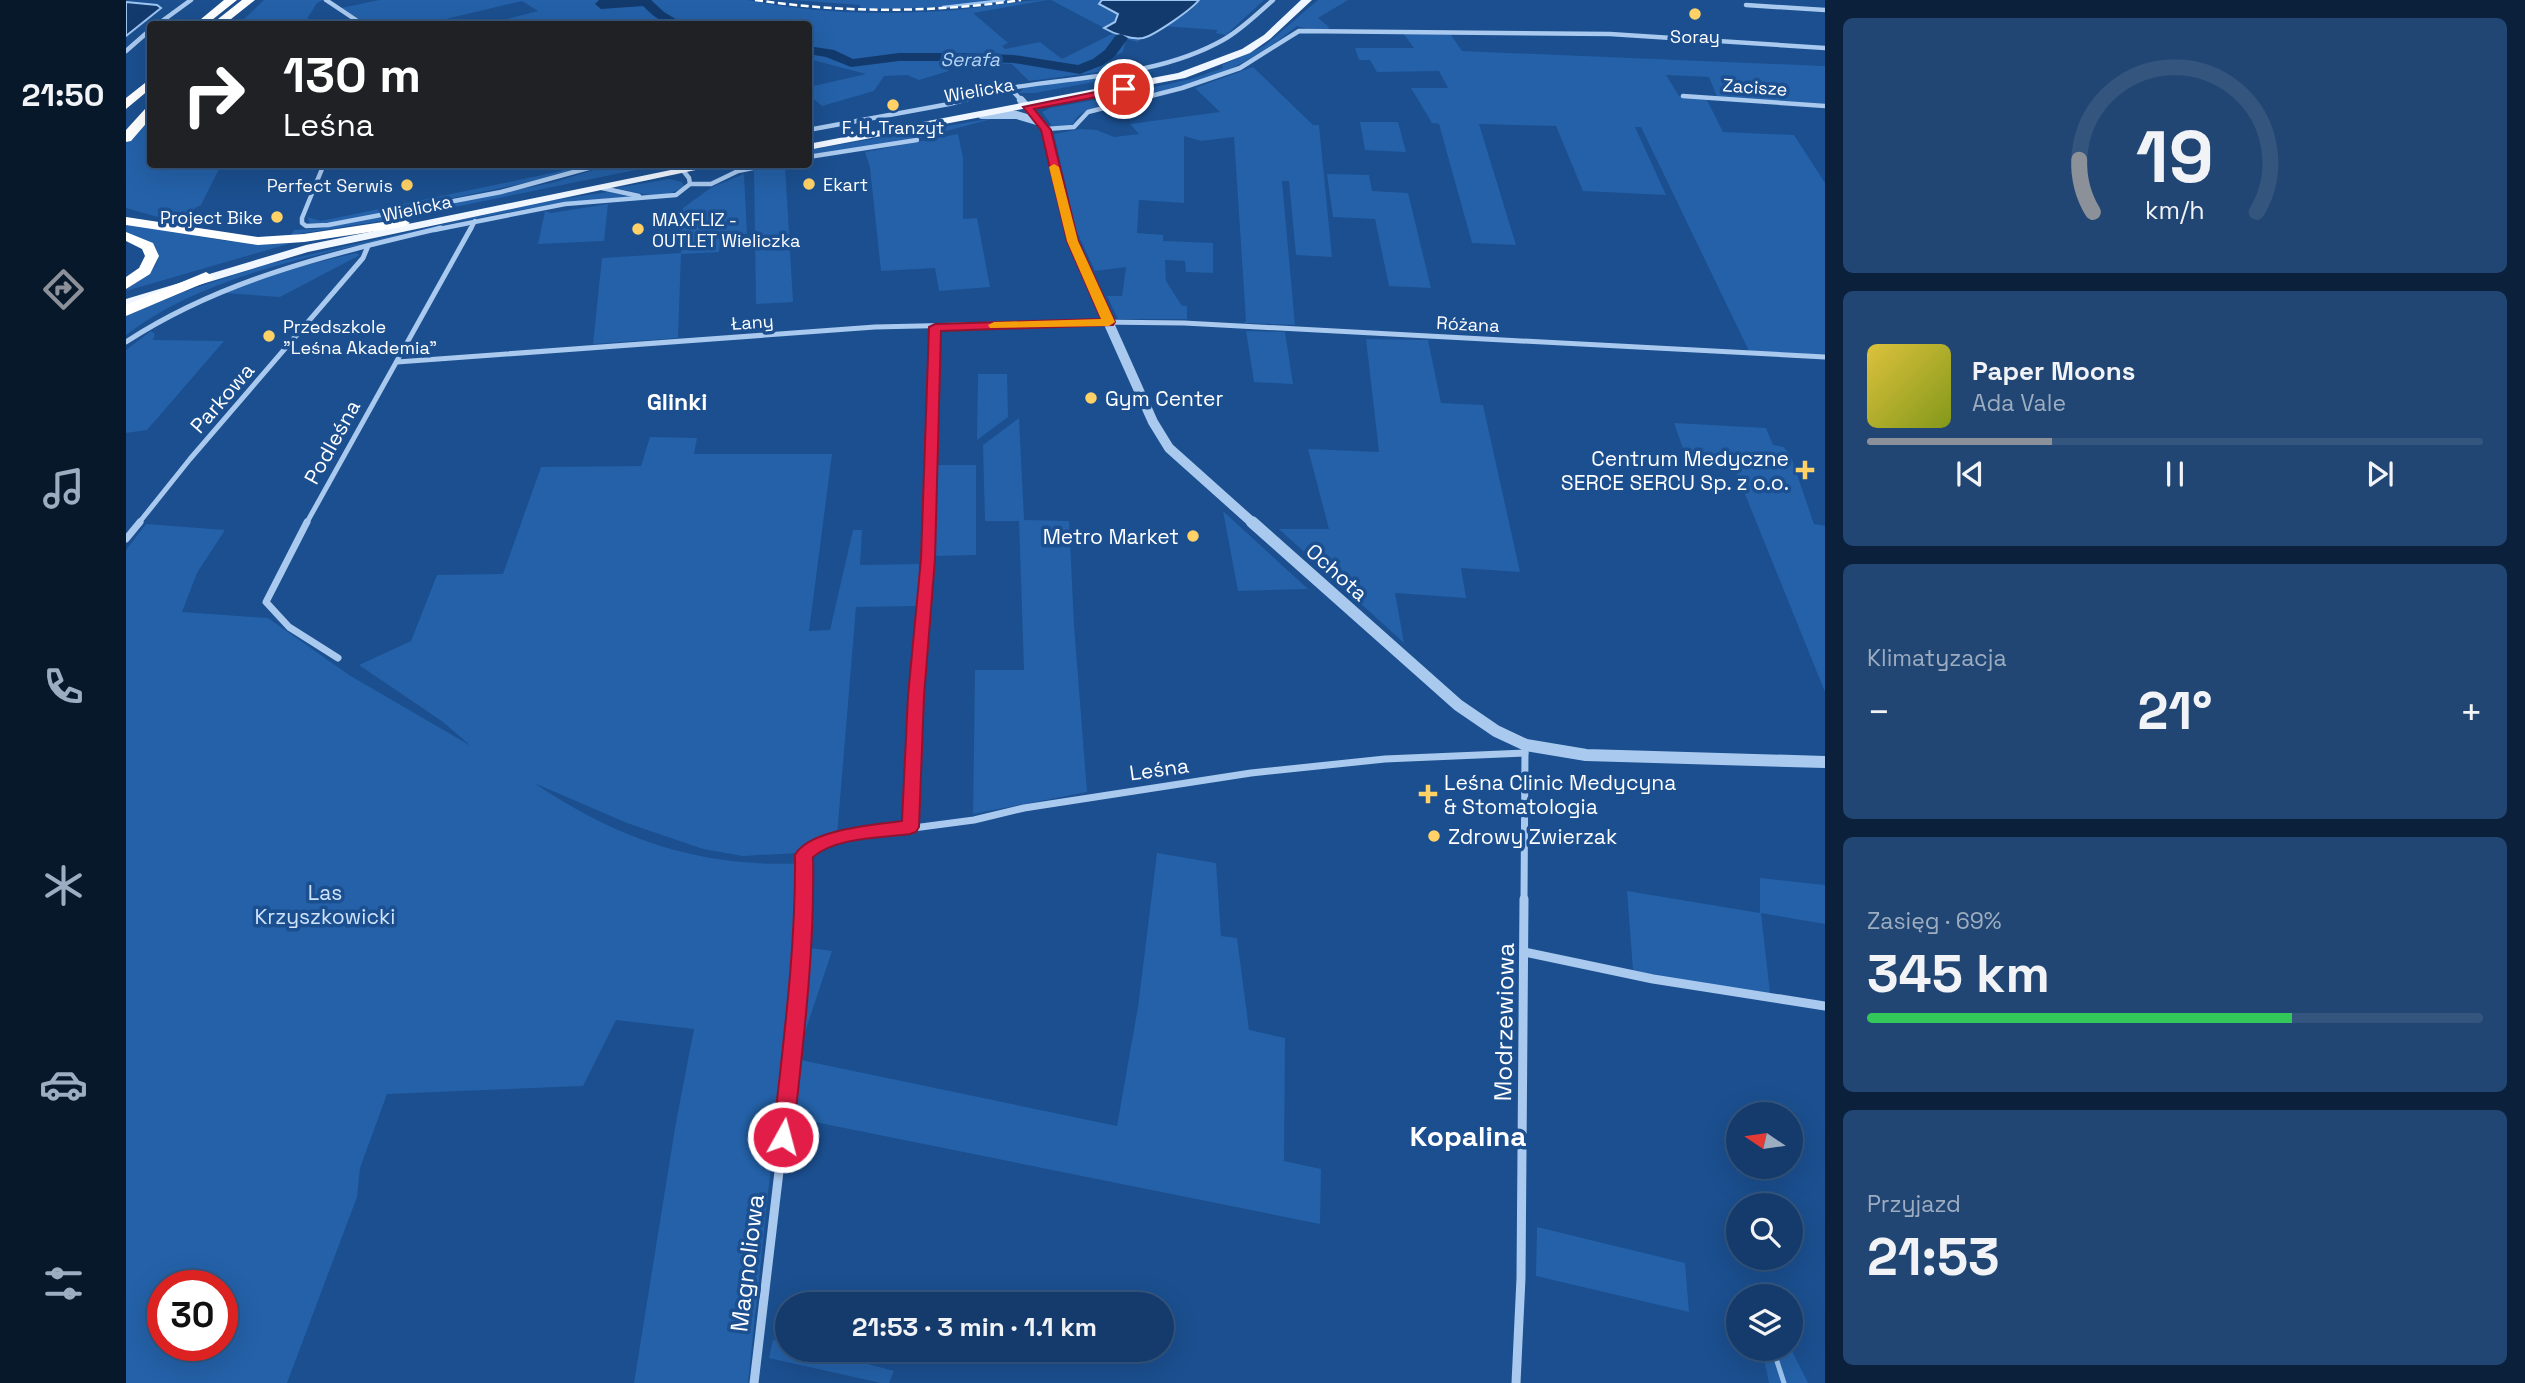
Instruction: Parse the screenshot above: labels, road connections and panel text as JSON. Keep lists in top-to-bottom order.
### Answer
{
  "streets": {
    "main road": ["Wielicka"],
    "street": [
      "Zacisze",
      "Łany",
      "Różana",
      "Parkowa",
      "Podleśna",
      "Ochota",
      "Leśna",
      "Modrzewiowa",
      "Magnoliowa"
    ]
  },
  "crossings": [
    ["Wielicka", "Ochota"],
    ["Łany", "Różana"],
    ["Łany", "Podleśna"],
    ["Łany", "Ochota"],
    ["Różana", "Ochota"],
    ["Ochota", "Leśna"],
    ["Ochota", "Modrzewiowa"],
    ["Leśna", "Modrzewiowa"],
    ["Leśna", "Magnoliowa"]
  ],
  "districts": ["Glinki", "Kopalina"],
  "water": ["Serafa"],
  "parks": ["Las Krzyszkowicki"],
  "places": {
    "other": [
      "Soray",
      "F. H. Tranzyt",
      "Ekart",
      "Perfect Serwis",
      "Project Bike",
      "MAXFLIZ - OUTLET Wieliczka",
      "Przedszkole \"Leśna Akademia\"",
      "Gym Center",
      "Metro Market",
      "Zdrowy Zwierzak"
    ],
    "health": ["Centrum Medyczne SERCE SERCU Sp. z o.o.", "Leśna Clinic Medycyna & Stomatologia"]
  },
  "north": "left",
  "page": {
    "tabs": "21:50",
    "turn": ["130 m", "Leśna"],
    "song": ["Paper Moons", "Ada Vale"],
    "tile": [
      "Klimatyzacja",
      ["Zasięg · 69%", "345 km"],
      ["Przyjazd", "21:53"]
    ],
    "heat": ["−", "21°", "+"],
    "limit": "30",
    "trip": "21:53 · 3 min · 1.1 km",
    "gauge": ["19", "km/h"]
  }
}
